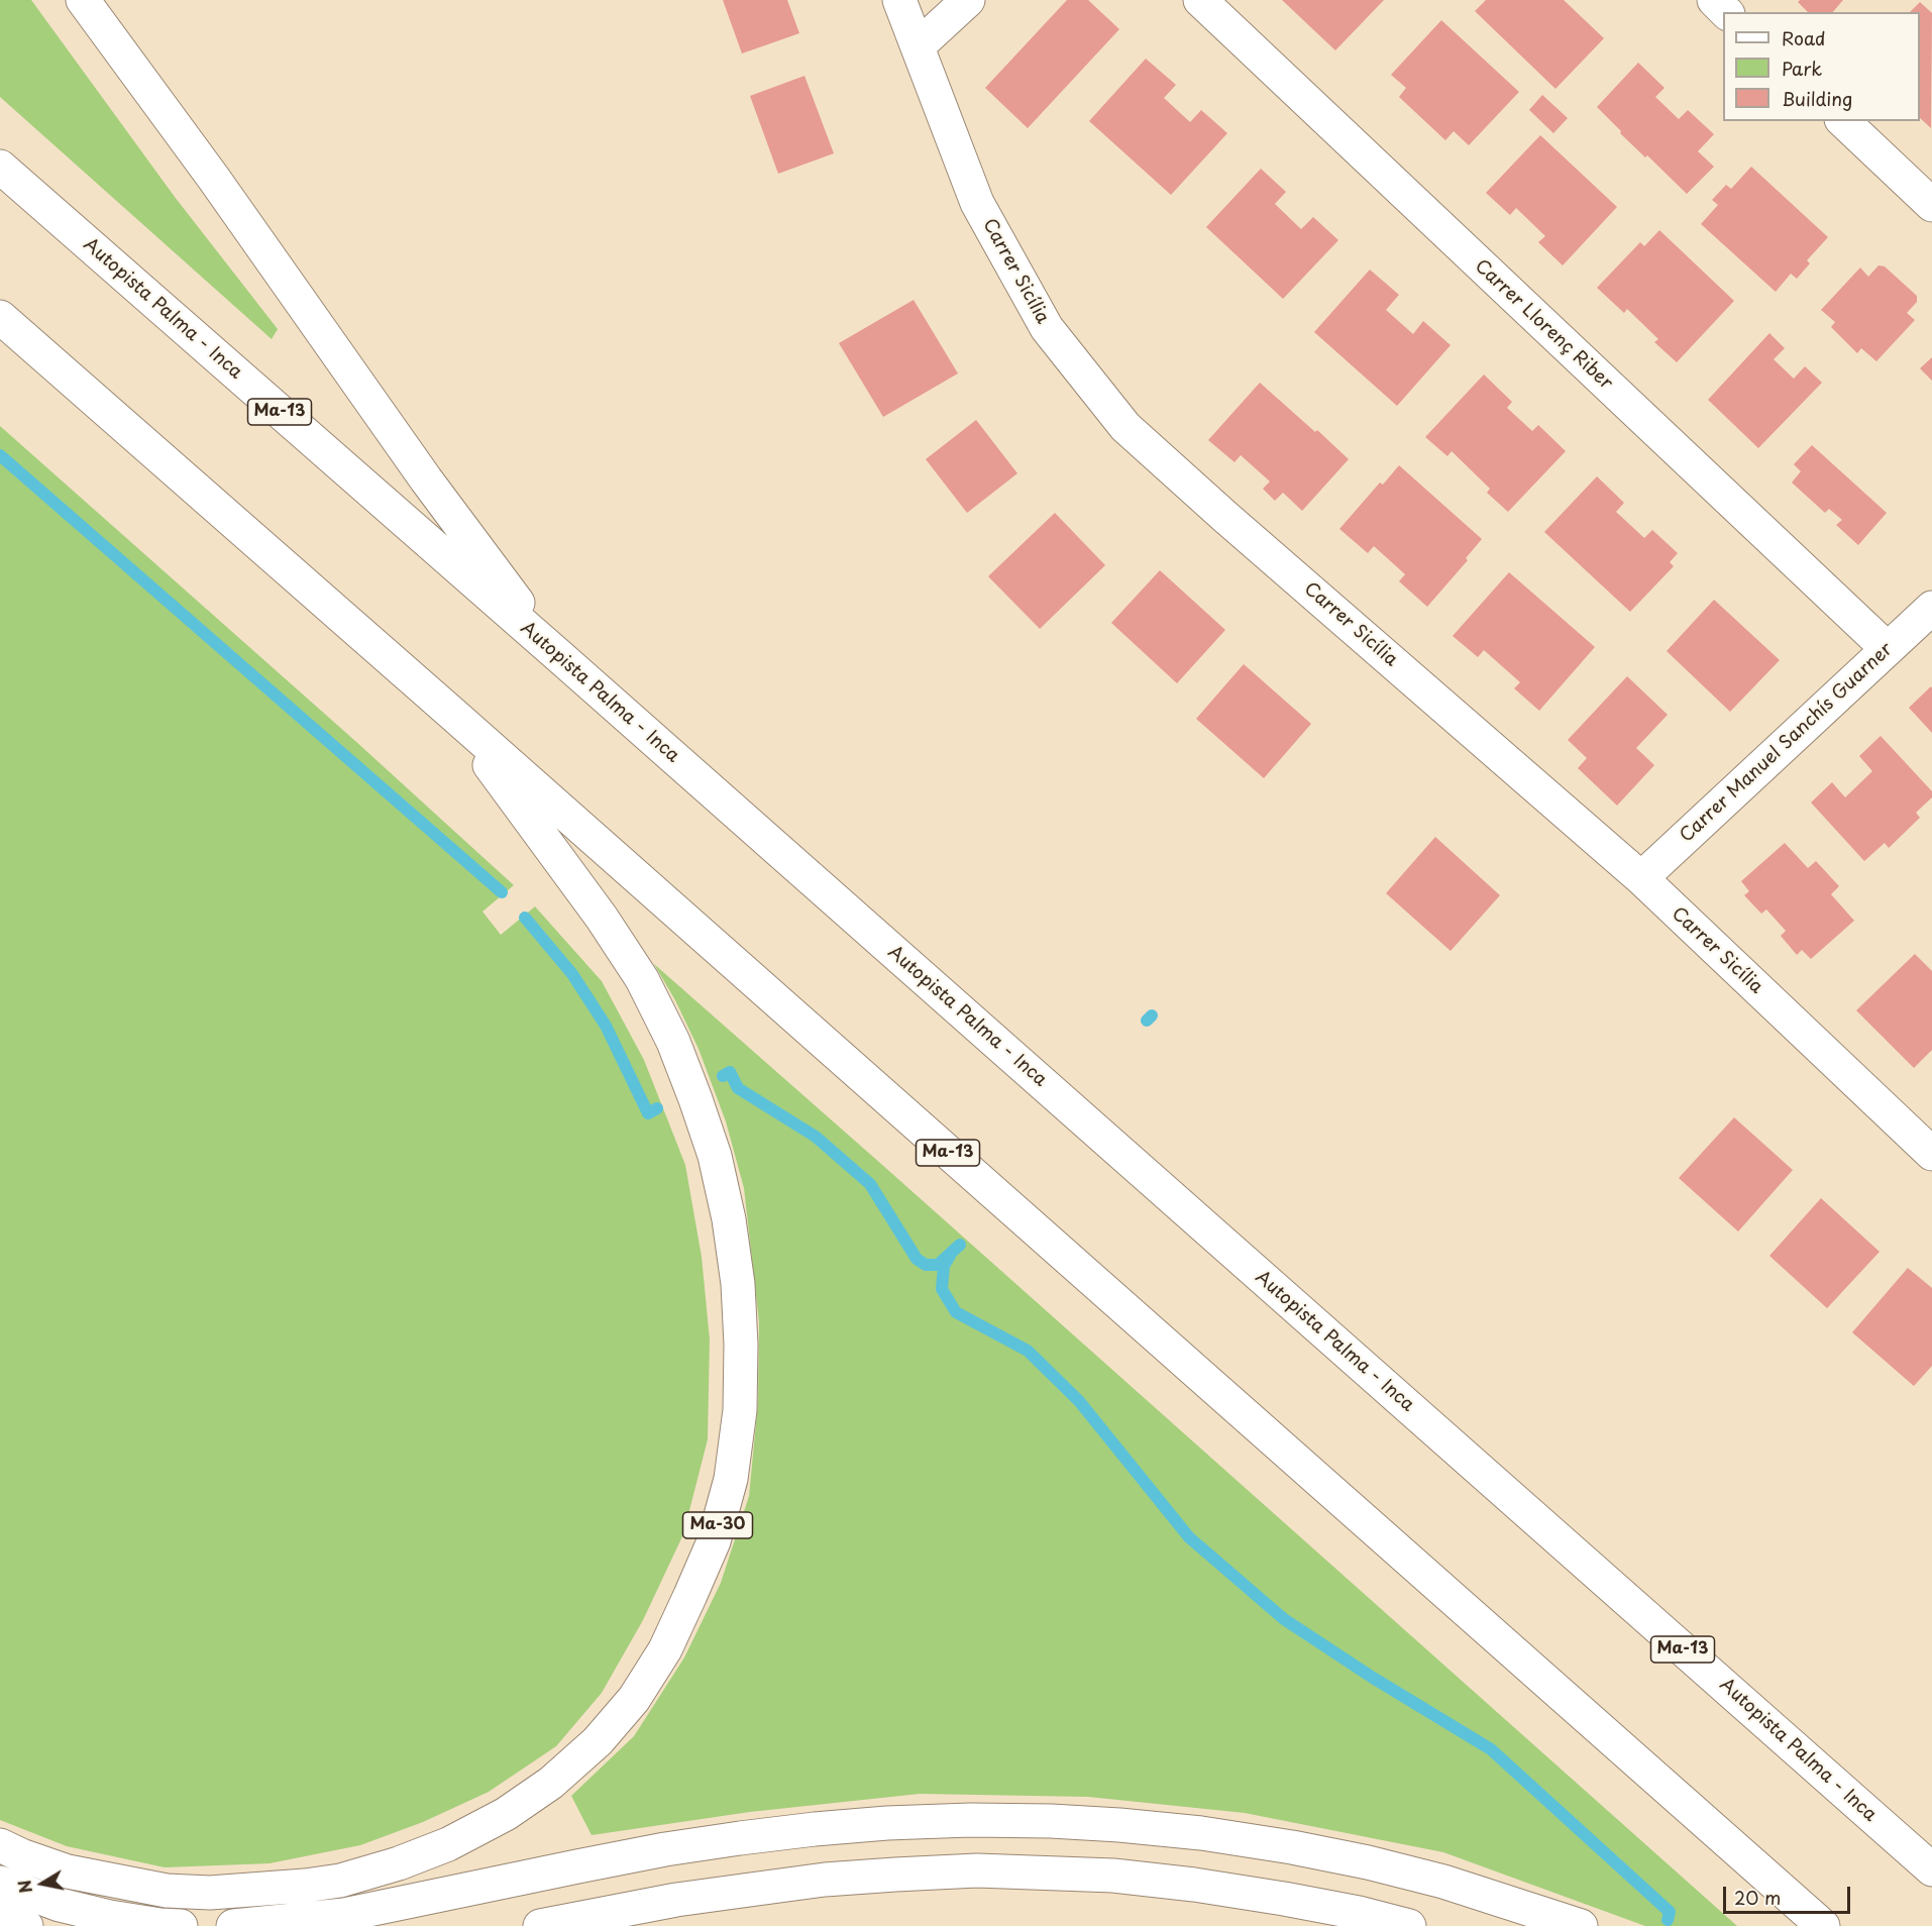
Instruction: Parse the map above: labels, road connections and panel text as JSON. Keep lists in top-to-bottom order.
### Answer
{
  "streets": {
    "main road": [
      "Carrer Sicília",
      "Autopista Palma - Inca",
      "Carrer Llorenç Riber",
      "Ma-13",
      "Carrer Manuel Sanchís Guarner",
      "Ma-30"
    ]
  },
  "crossings": [
    ["Carrer Sicília", "Carrer Manuel Sanchís Guarner"],
    ["Carrer Llorenç Riber", "Carrer Manuel Sanchís Guarner"],
    ["Ma-13", "Ma-30"]
  ],
  "legend": ["Road", "Park", "Building"],
  "scale_bar": "20 m",
  "north": "left"
}
